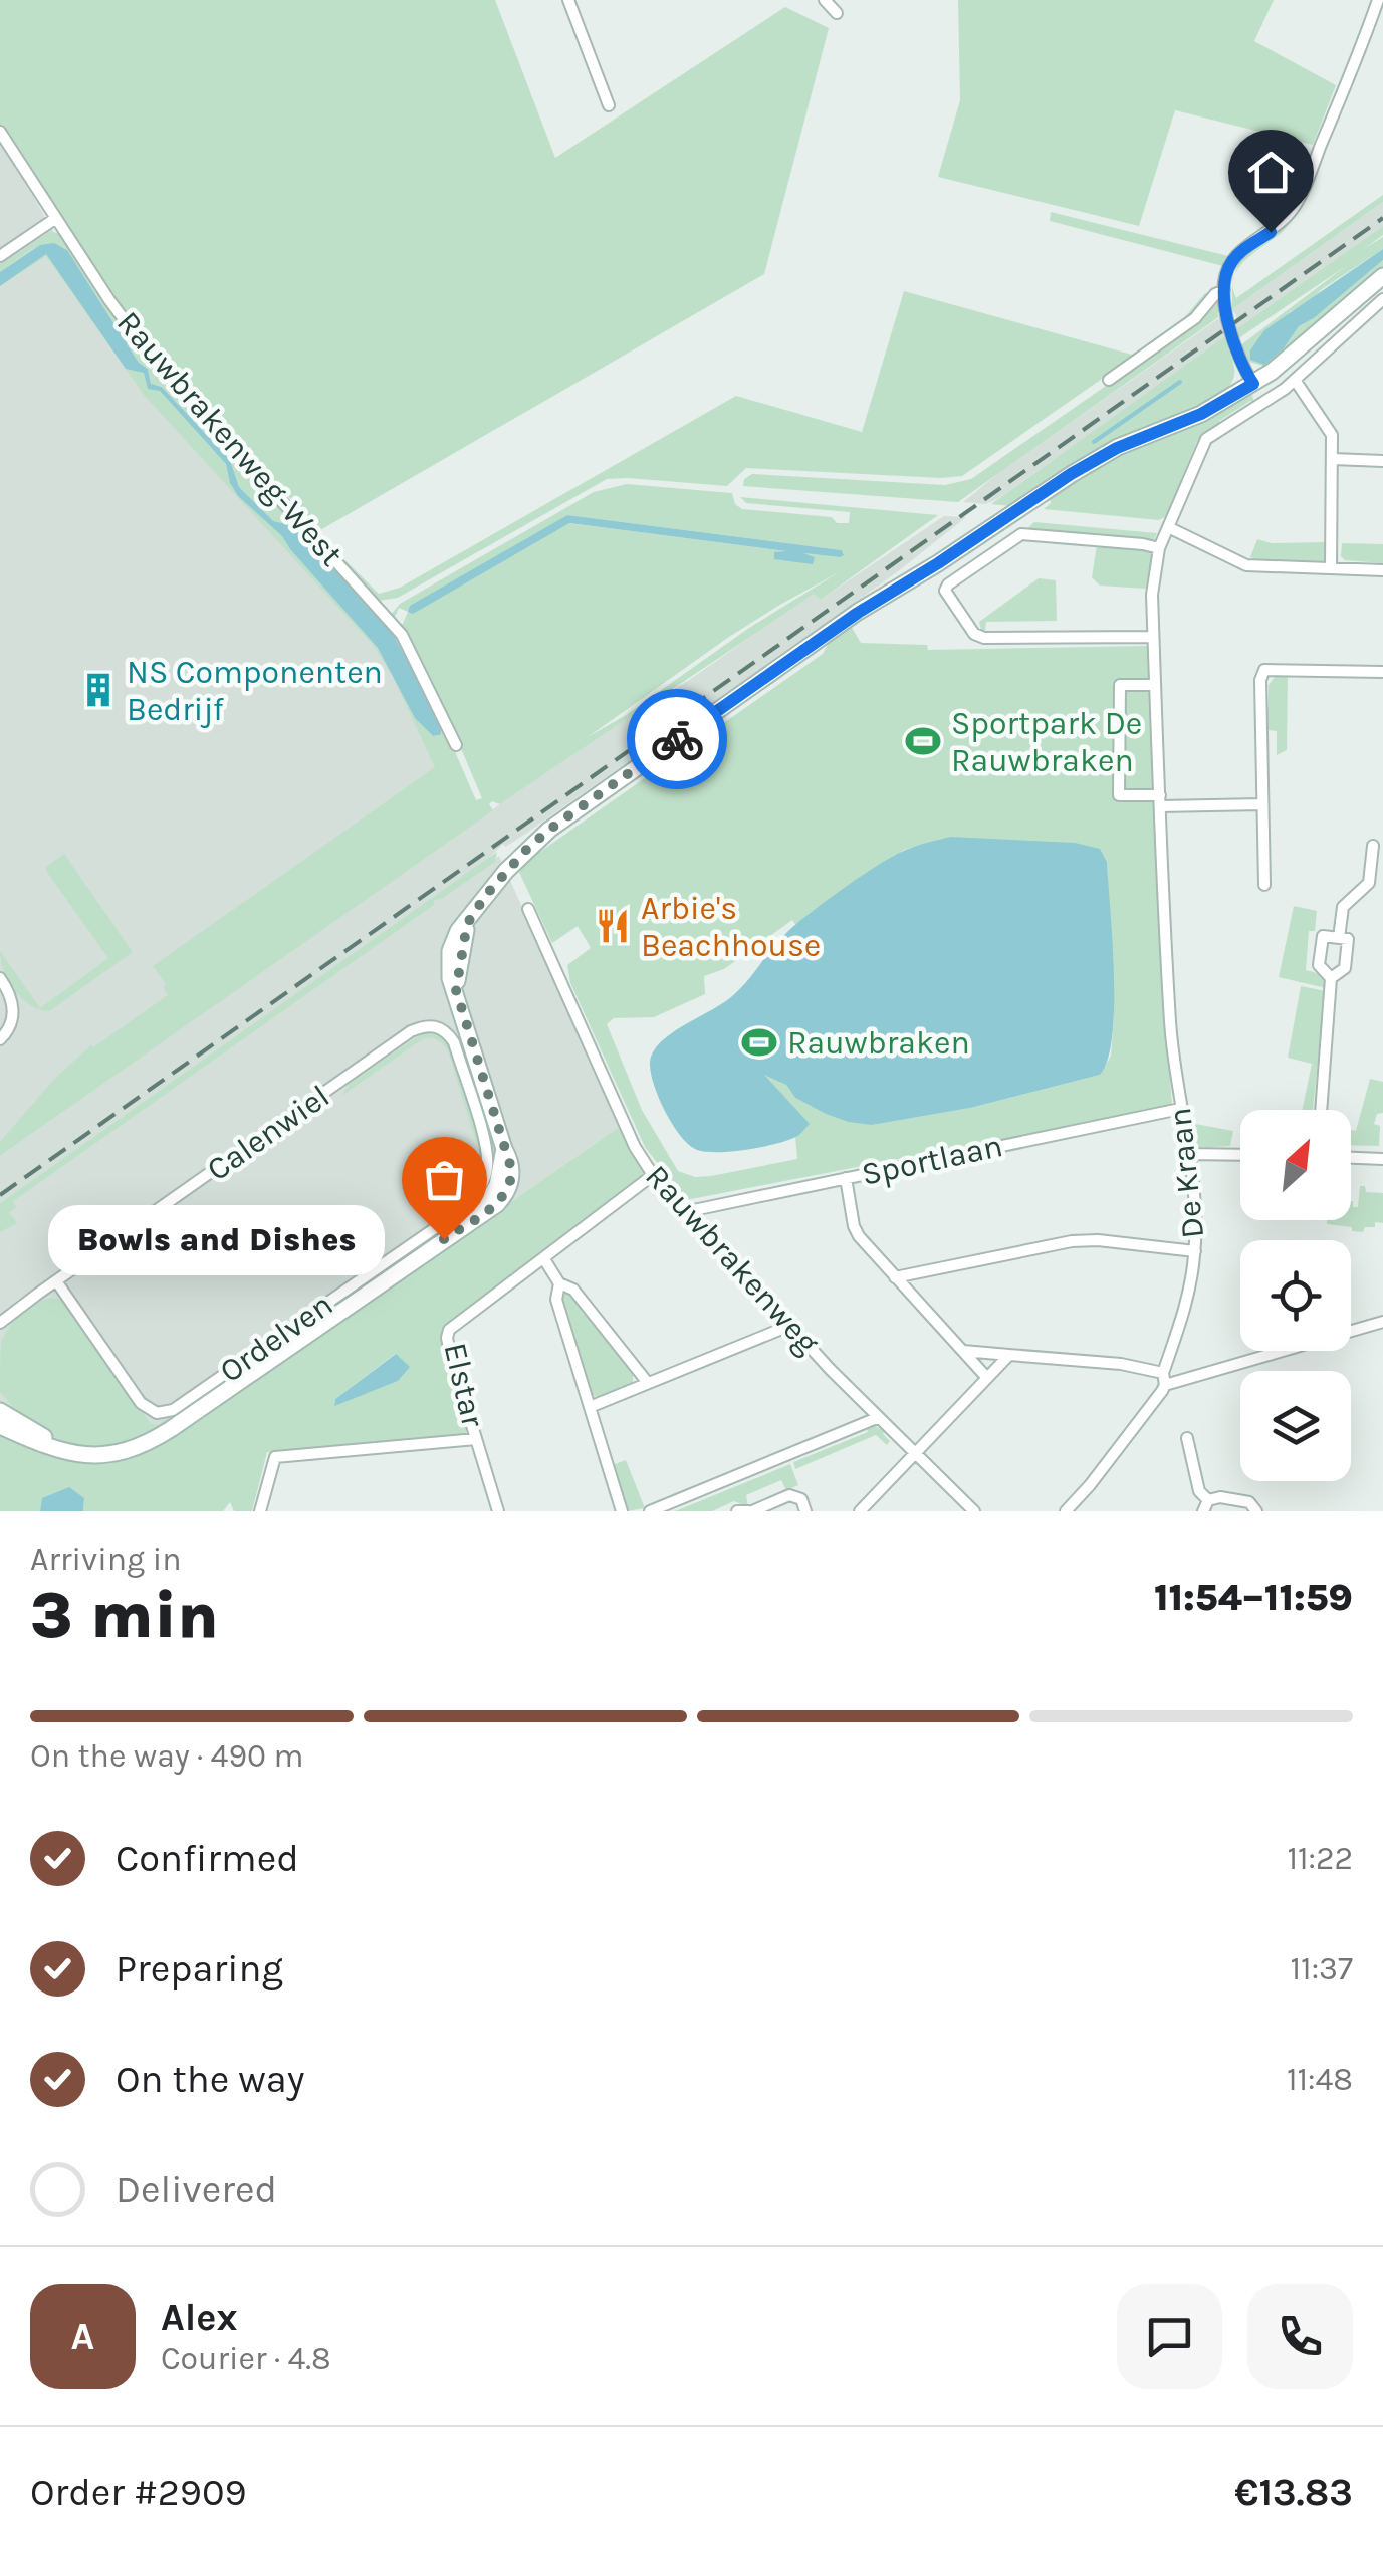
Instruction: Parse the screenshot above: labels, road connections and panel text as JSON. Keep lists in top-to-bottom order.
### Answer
{
  "streets": {
    "street": [
      "Rauwbrakenweg-West",
      "Calenwiel",
      "Sportlaan",
      "De Kraan",
      "Rauwbrakenweg",
      "Ordelven",
      "Elstar"
    ]
  },
  "crossings": [
    ["Calenwiel", "Ordelven"],
    ["Sportlaan", "De Kraan"],
    ["Sportlaan", "Rauwbrakenweg"],
    ["Rauwbrakenweg", "Elstar"]
  ],
  "places": {
    "building": ["NS Componenten Bedrijf"],
    "sports": ["Sportpark De Rauwbraken", "Rauwbraken"],
    "restaurant": ["Arbie's Beachhouse"],
    "other": ["Bowls and Dishes"]
  },
  "north": "top right",
  "page": {
    "bubble": "Bowls and Dishes",
    "heading": ["3 min", "Arriving in", "11:54–11:59"],
    "panel": [
      "Alex",
      "Courier · 4.8",
      "Order #2909",
      "€13.83"
    ],
    "bar": "On the way · 490 m",
    "list": [
      ["Confirmed", "11:22"],
      ["Preparing", "11:37"],
      ["On the way", "11:48"],
      "Delivered"
    ],
    "round": "A"
  }
}
